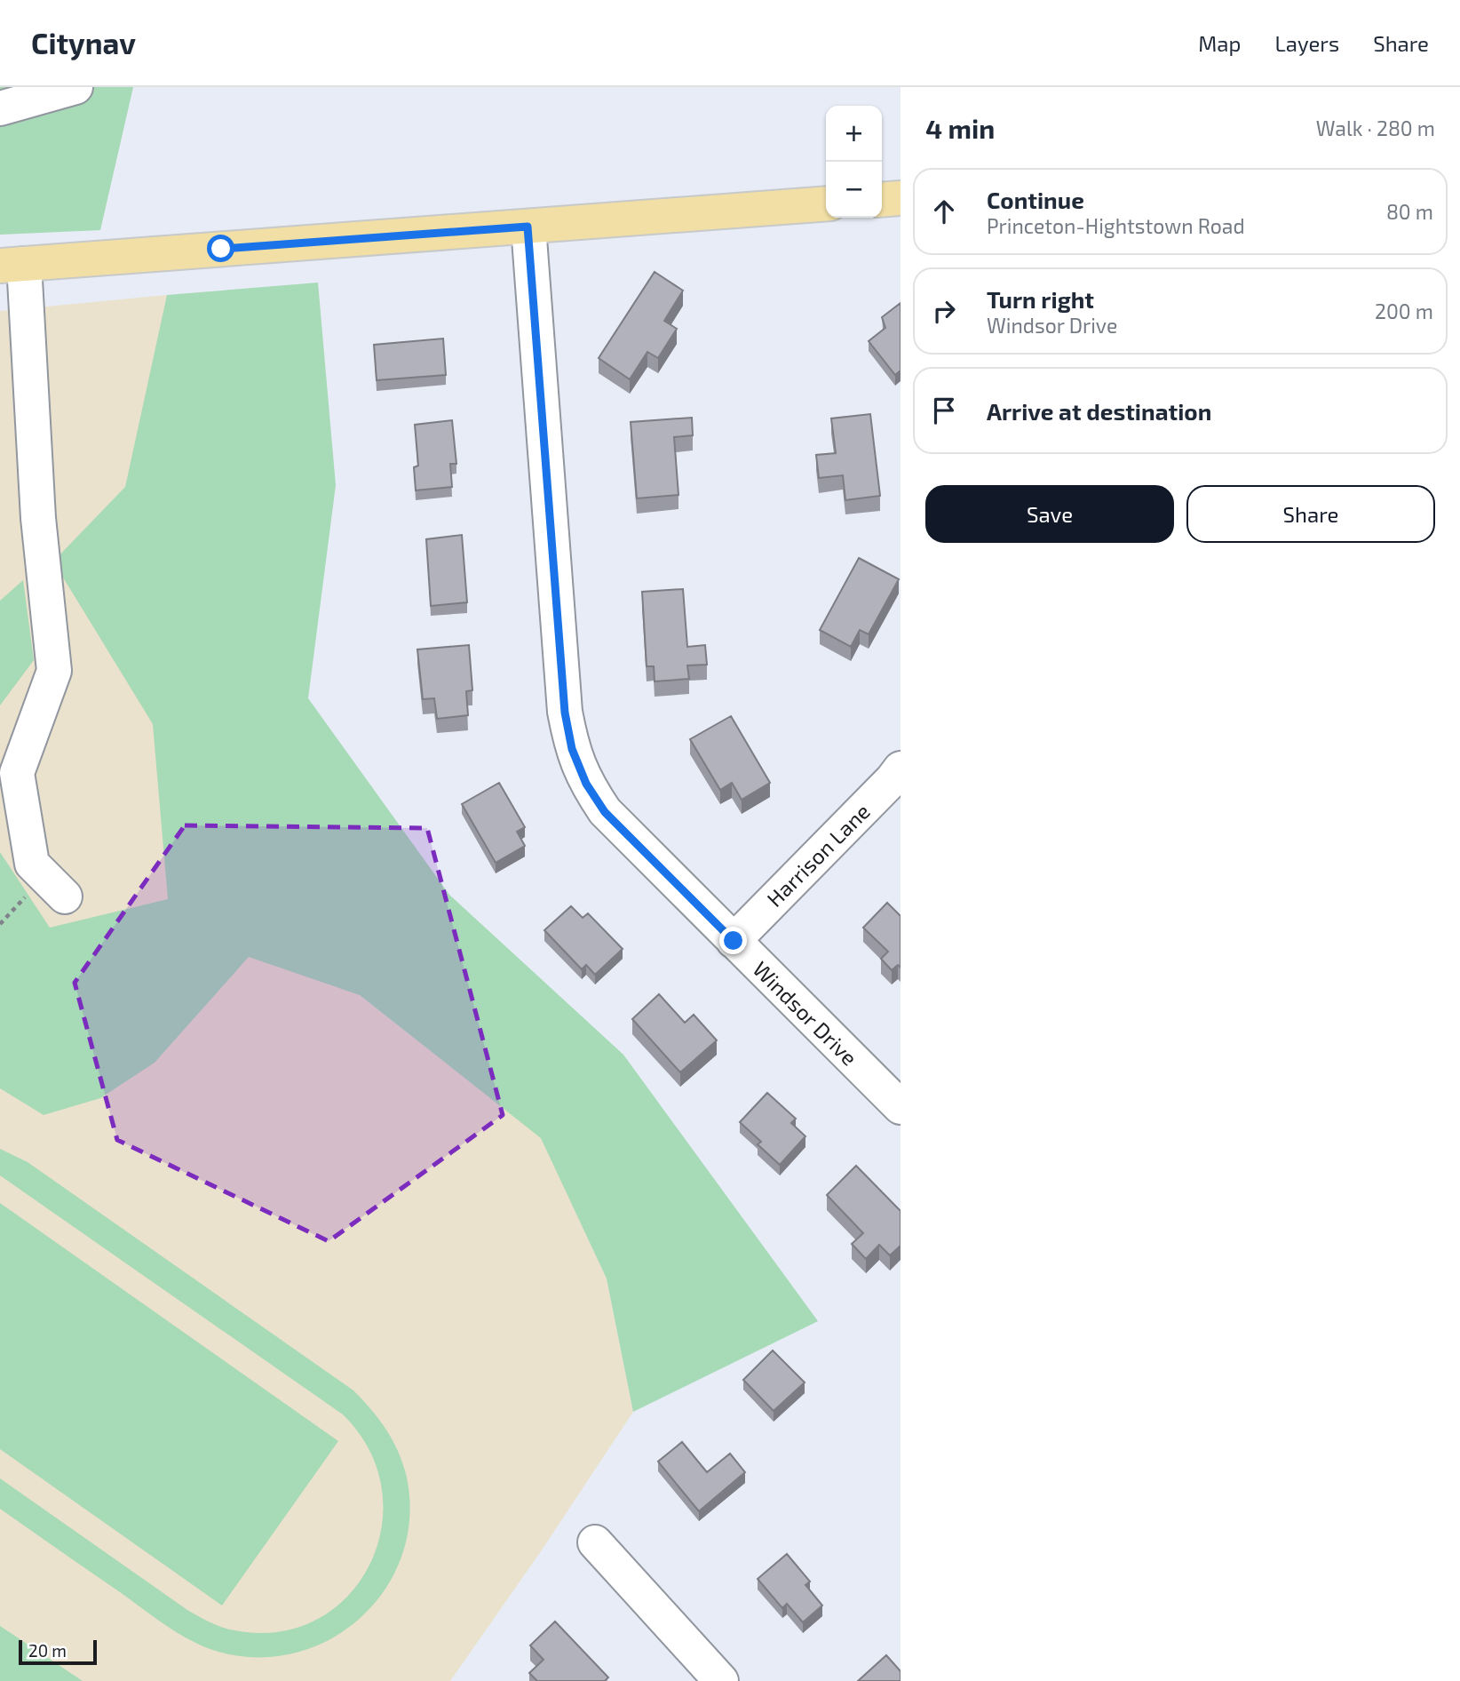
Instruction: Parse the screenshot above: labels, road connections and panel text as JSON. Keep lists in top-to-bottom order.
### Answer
{
  "streets": {
    "street": ["Harrison Lane", "Windsor Drive"]
  },
  "crossings": [
    ["Harrison Lane", "Windsor Drive"]
  ],
  "scale_bar": "20 m",
  "page": {
    "header": "Citynav",
    "nav": ["Map", "Layers", "Share"],
    "heading": ["4 min", "Walk · 280 m"],
    "map_buttons": ["+", "−"],
    "list": [
      ["Continue", "Princeton-Hightstown Road", "80 m"],
      ["Turn right", "Windsor Drive", "200 m"],
      "Arrive at destination"
    ],
    "buttons": ["Save", "Share"],
    "scale": "20 m"
  }
}
